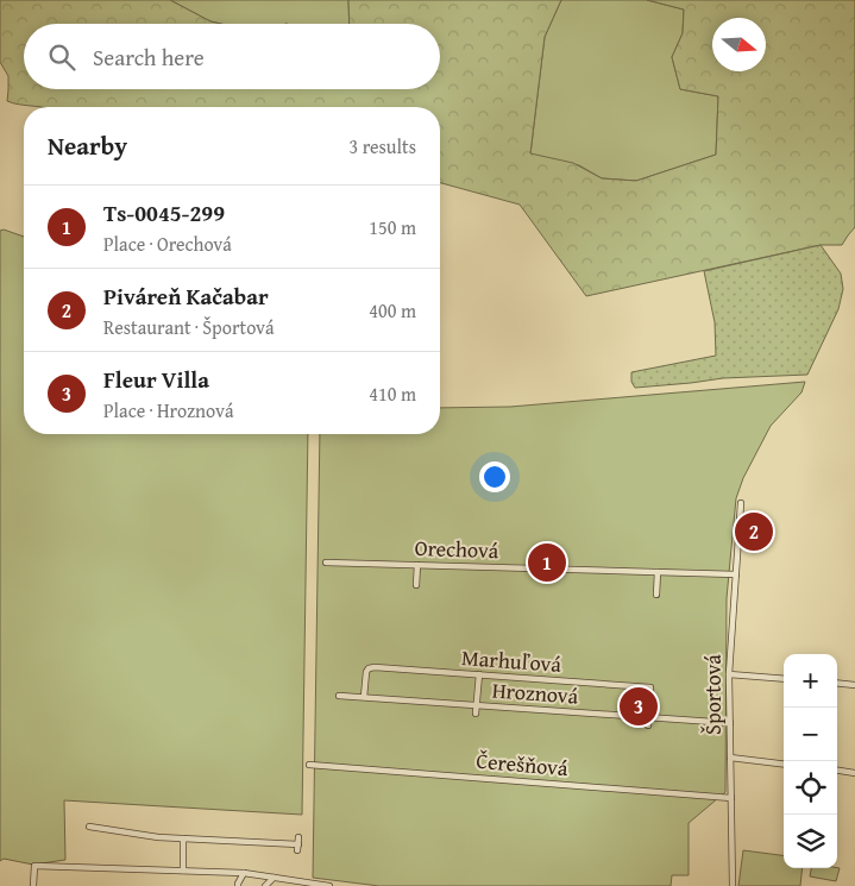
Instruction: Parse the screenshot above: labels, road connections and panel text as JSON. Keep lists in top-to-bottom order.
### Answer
{
  "streets": {
    "street": [
      "Orechová",
      "Marhuľová",
      "Hroznová",
      "Športová",
      "Čerešňová"
    ]
  },
  "crossings": [
    ["Orechová", "Športová"],
    ["Marhuľová", "Hroznová"],
    ["Hroznová", "Športová"],
    ["Športová", "Čerešňová"]
  ],
  "north": "right",
  "page": {
    "search": "Search here",
    "heading": ["Nearby", "3 results"],
    "list": [
      {
        "mark": "1",
        "name": "Ts-0045-299",
        "note": "Place · Orechová",
        "value": "150 m"
      },
      {
        "mark": "2",
        "name": "Piváreň Kačabar",
        "note": "Restaurant · Športová",
        "value": "400 m"
      },
      {
        "mark": "3",
        "name": "Fleur Villa",
        "note": "Place · Hroznová",
        "value": "410 m"
      }
    ],
    "pins": ["2", "1", "3"],
    "map_buttons": ["+", "−"]
  }
}
